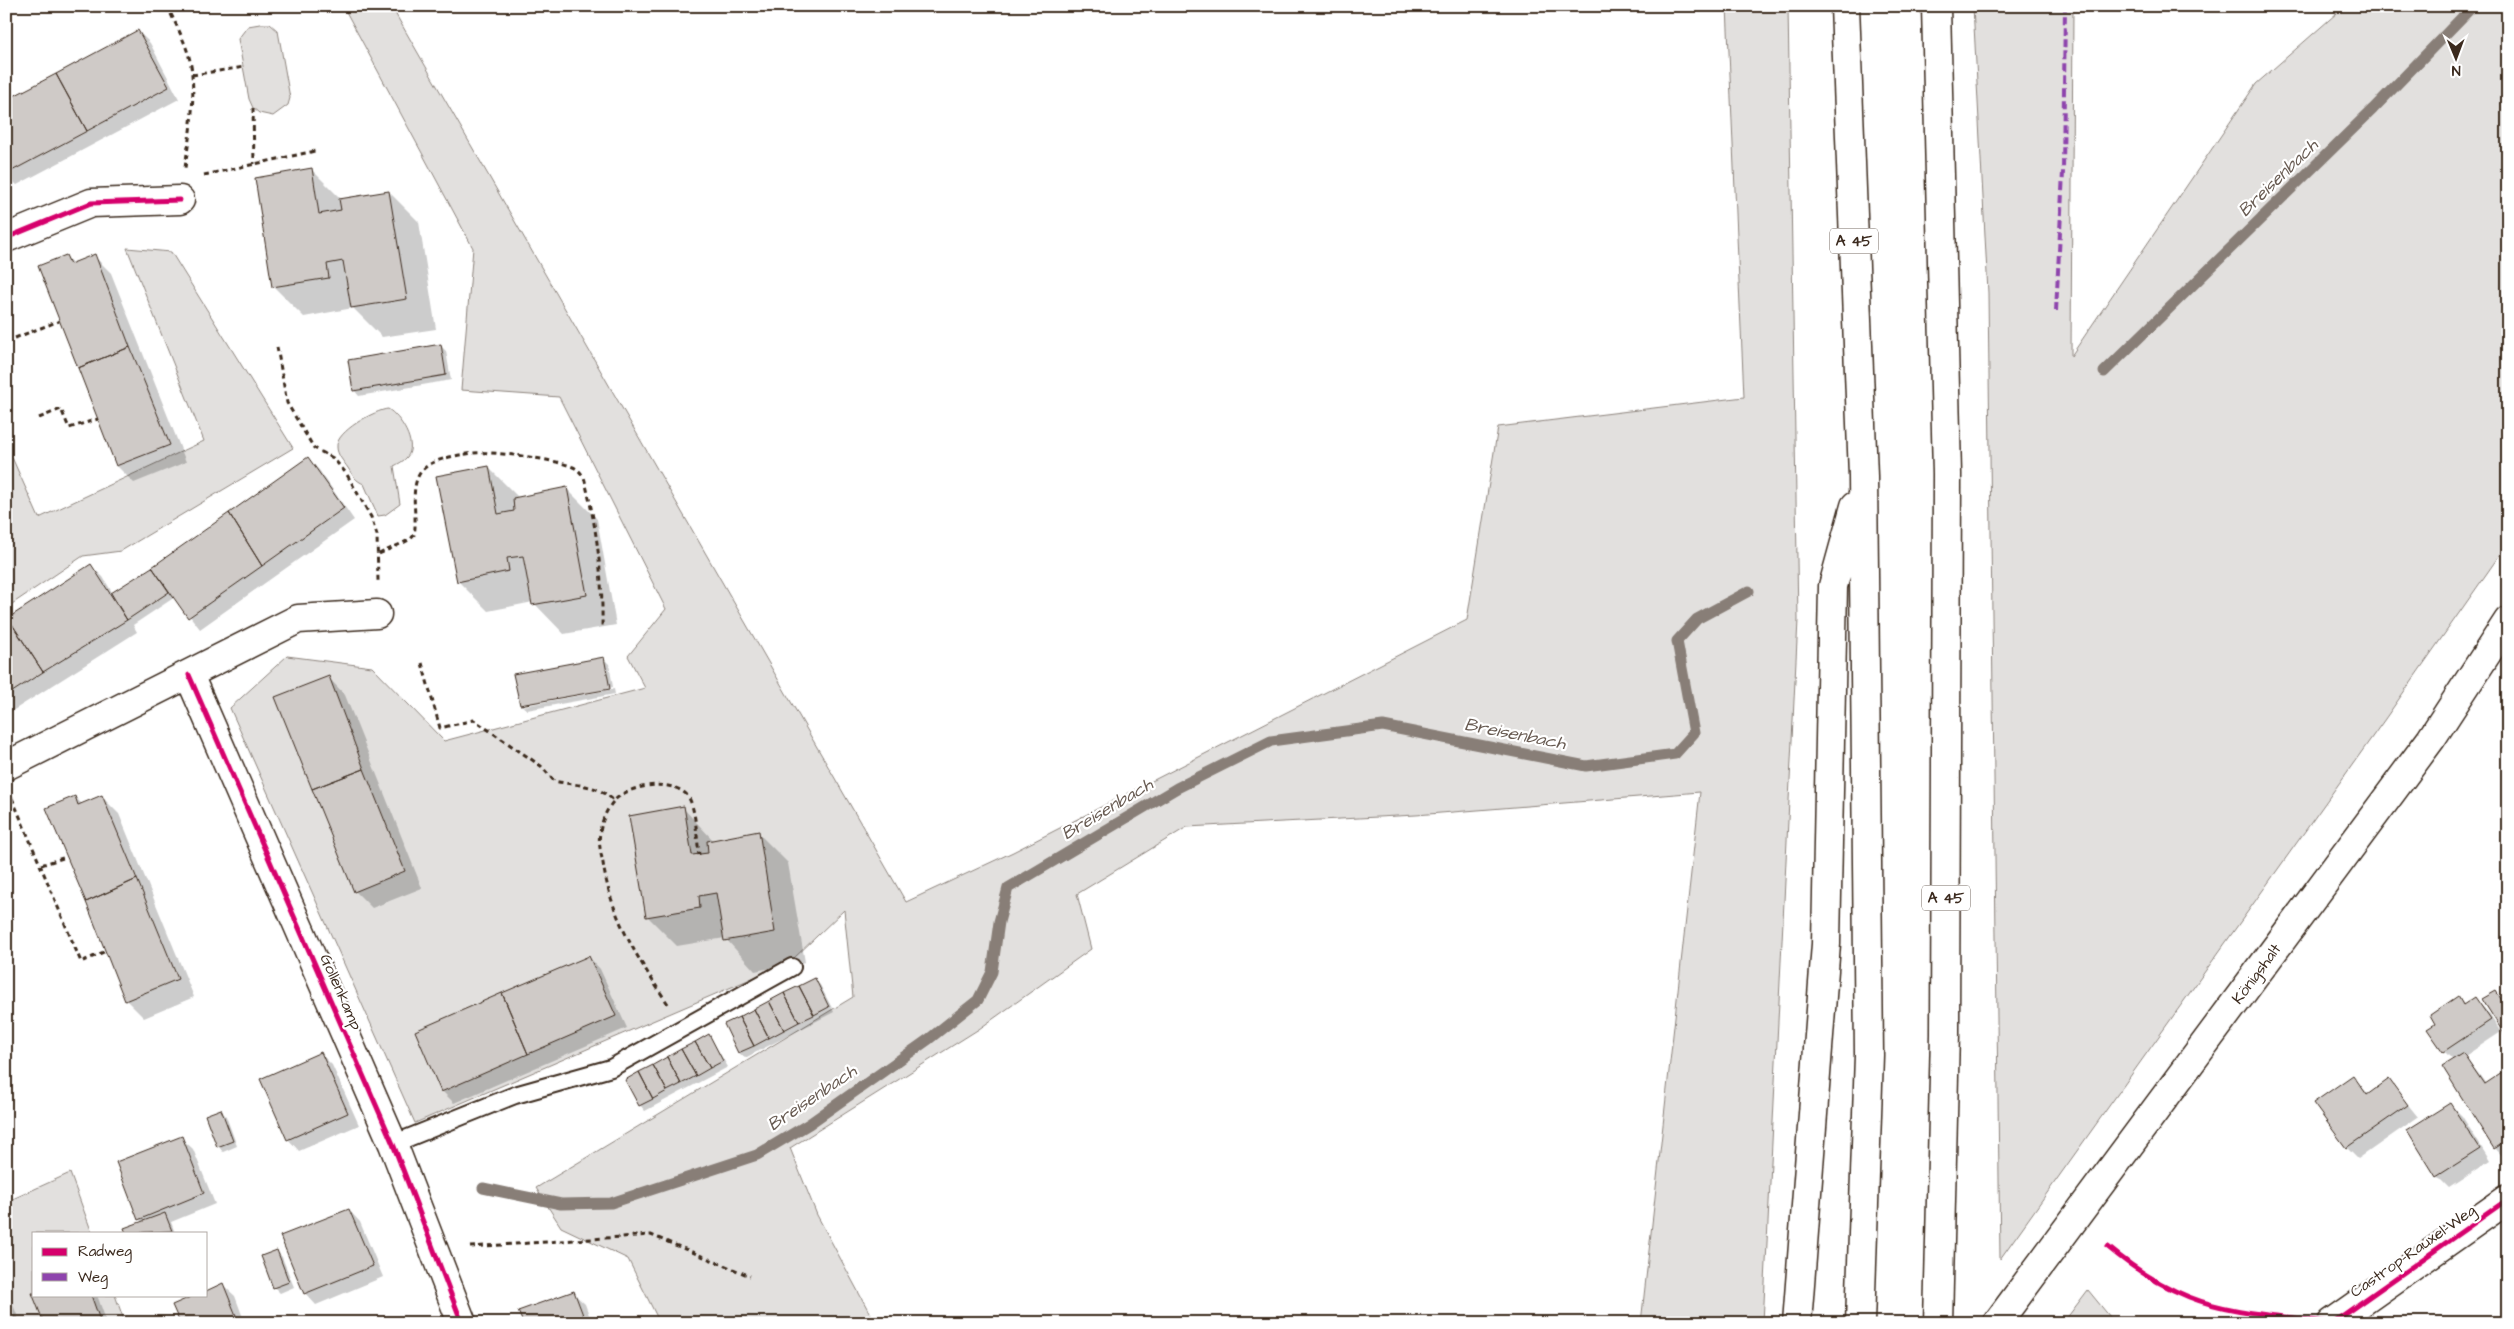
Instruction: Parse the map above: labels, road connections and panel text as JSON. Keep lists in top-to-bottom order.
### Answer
{
  "streets": {
    "main road": [
      "A 45",
      "Königshalt",
      "Göllenkamp",
      "Castrop-Rauxel-Weg"
    ]
  },
  "water": ["Breisenbach"],
  "legend": ["Radweg", "Weg"],
  "north": "bottom"
}
